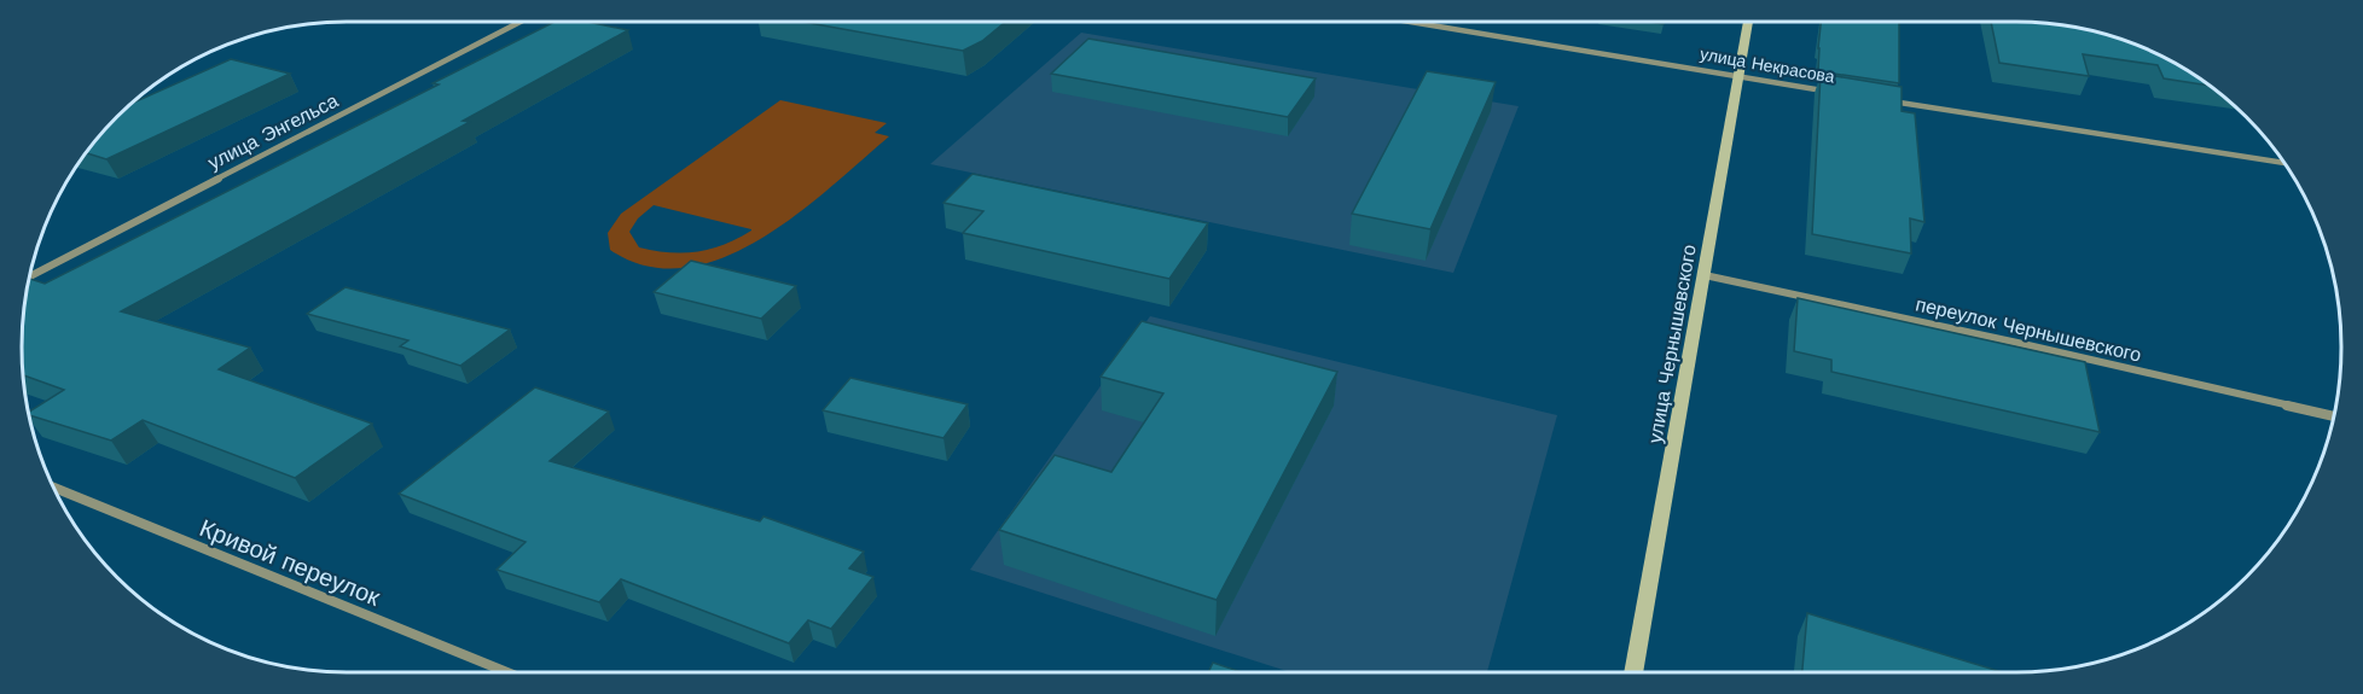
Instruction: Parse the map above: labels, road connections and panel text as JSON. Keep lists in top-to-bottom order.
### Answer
{
  "streets": {
    "main road": ["улица Чернышевского"],
    "street": [
      "улица Некрасова",
      "улица Энгельса",
      "переулок Чернышевского",
      "Кривой переулок"
    ]
  },
  "crossings": [
    ["улица Некрасова", "улица Чернышевского"],
    ["переулок Чернышевского", "улица Чернышевского"]
  ]
}
